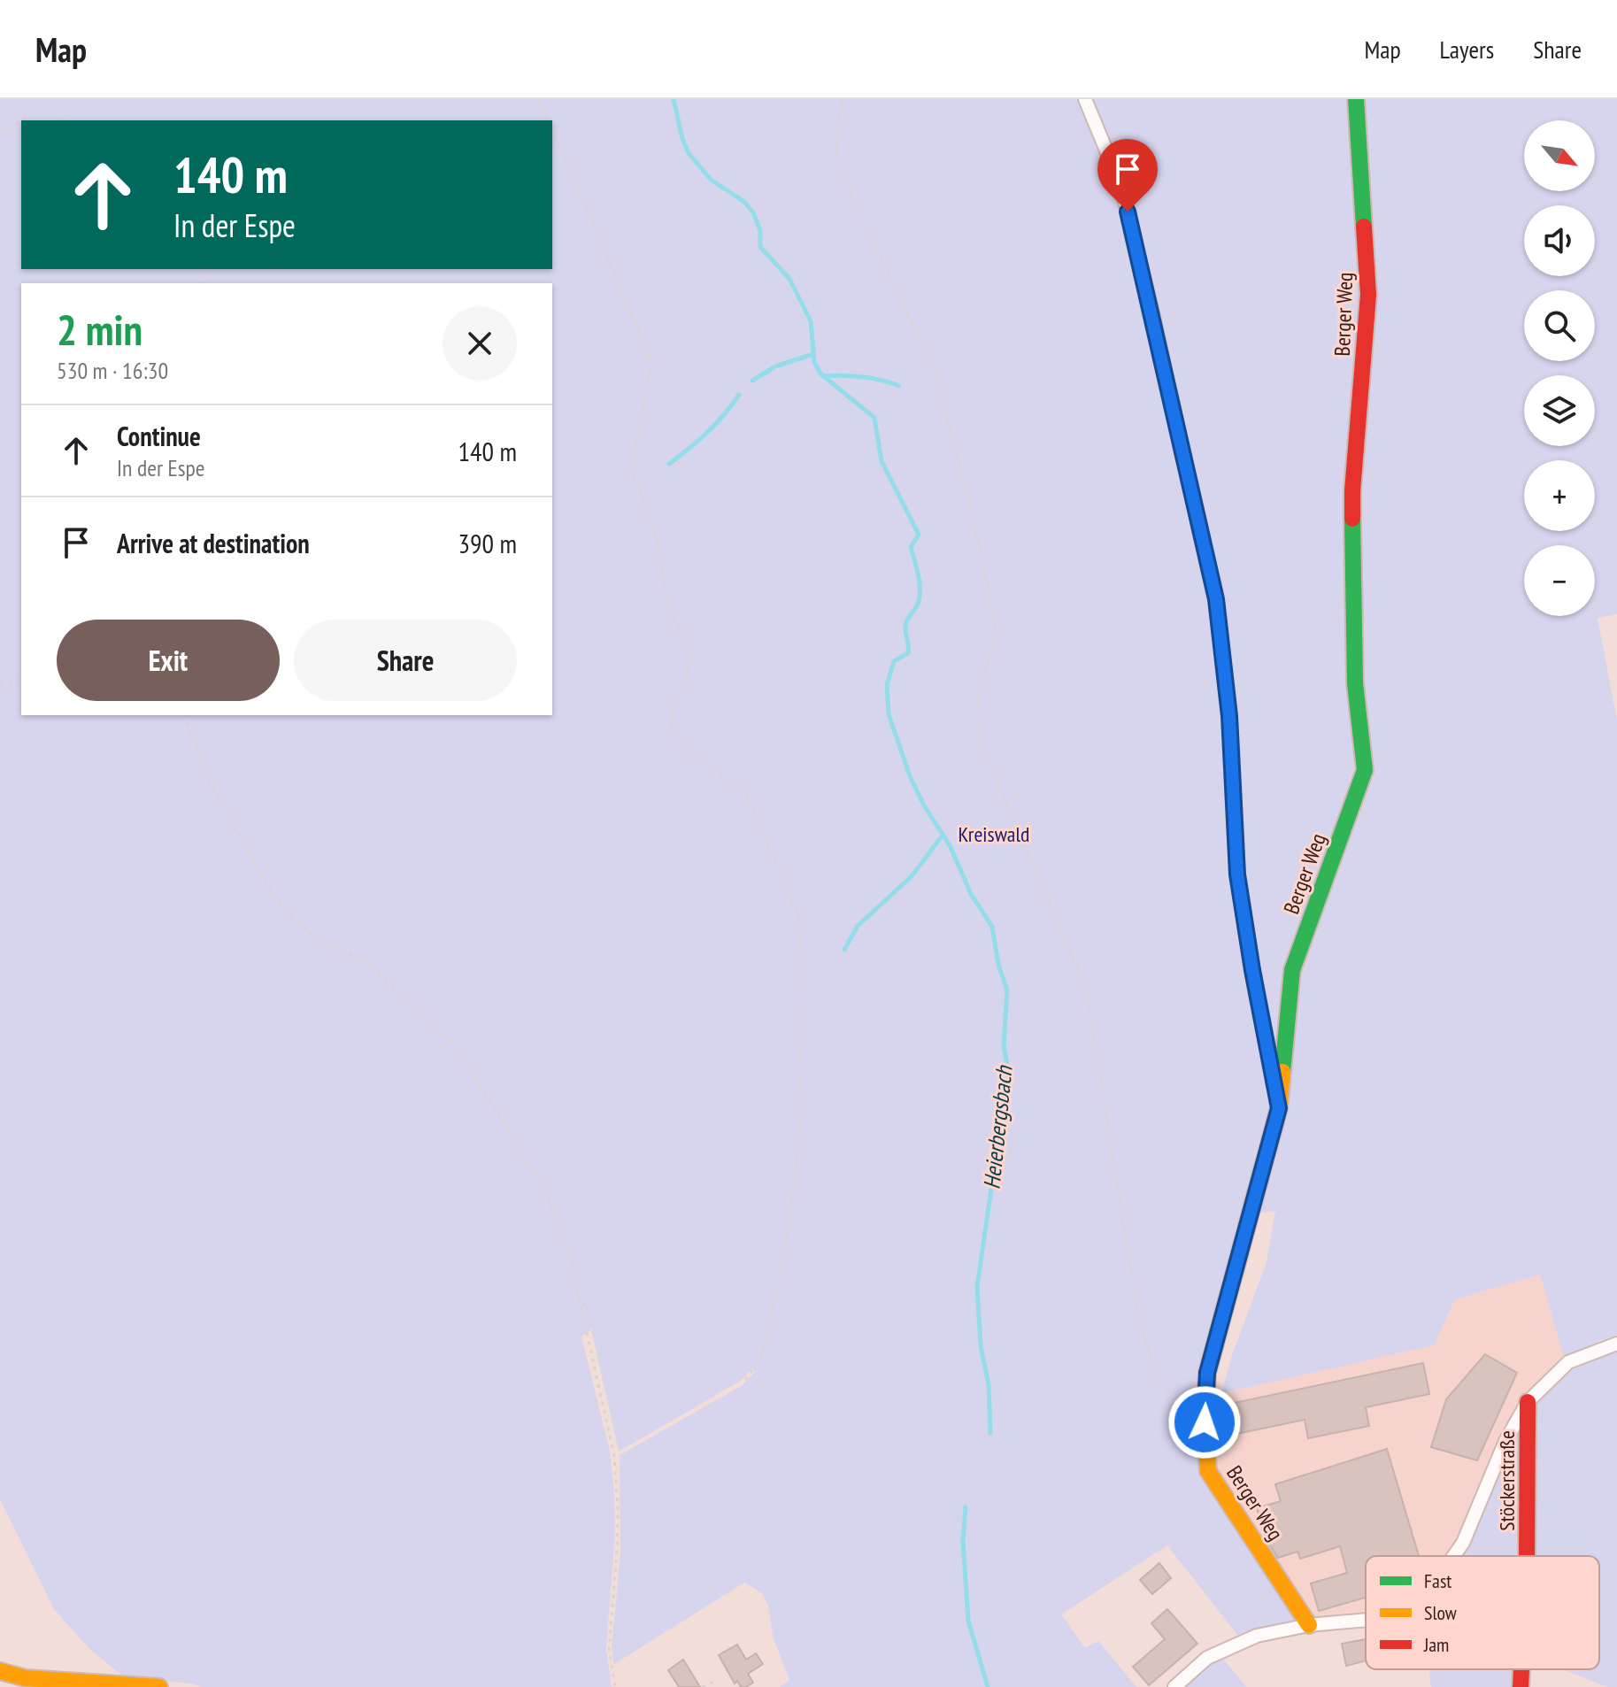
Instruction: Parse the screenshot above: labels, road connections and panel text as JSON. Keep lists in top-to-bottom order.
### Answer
{
  "streets": {
    "street": ["Berger Weg", "Stöckerstraße"]
  },
  "water": ["Heierbergsbach"],
  "parks": ["Kreiswald"],
  "legend": ["Fast", "Slow", "Jam"],
  "north": "bottom right",
  "page": {
    "header": "Map",
    "nav": ["Map", "Layers", "Share"],
    "map_buttons": ["+", "−"],
    "turn": ["140 m", "In der Espe"],
    "heading": ["2 min", "530 m · 16:30"],
    "list": [
      {
        "name": "Continue",
        "note": "In der Espe",
        "value": "140 m"
      },
      {
        "name": "Arrive at destination",
        "value": "390 m"
      }
    ],
    "buttons": ["Exit", "Share"]
  }
}
